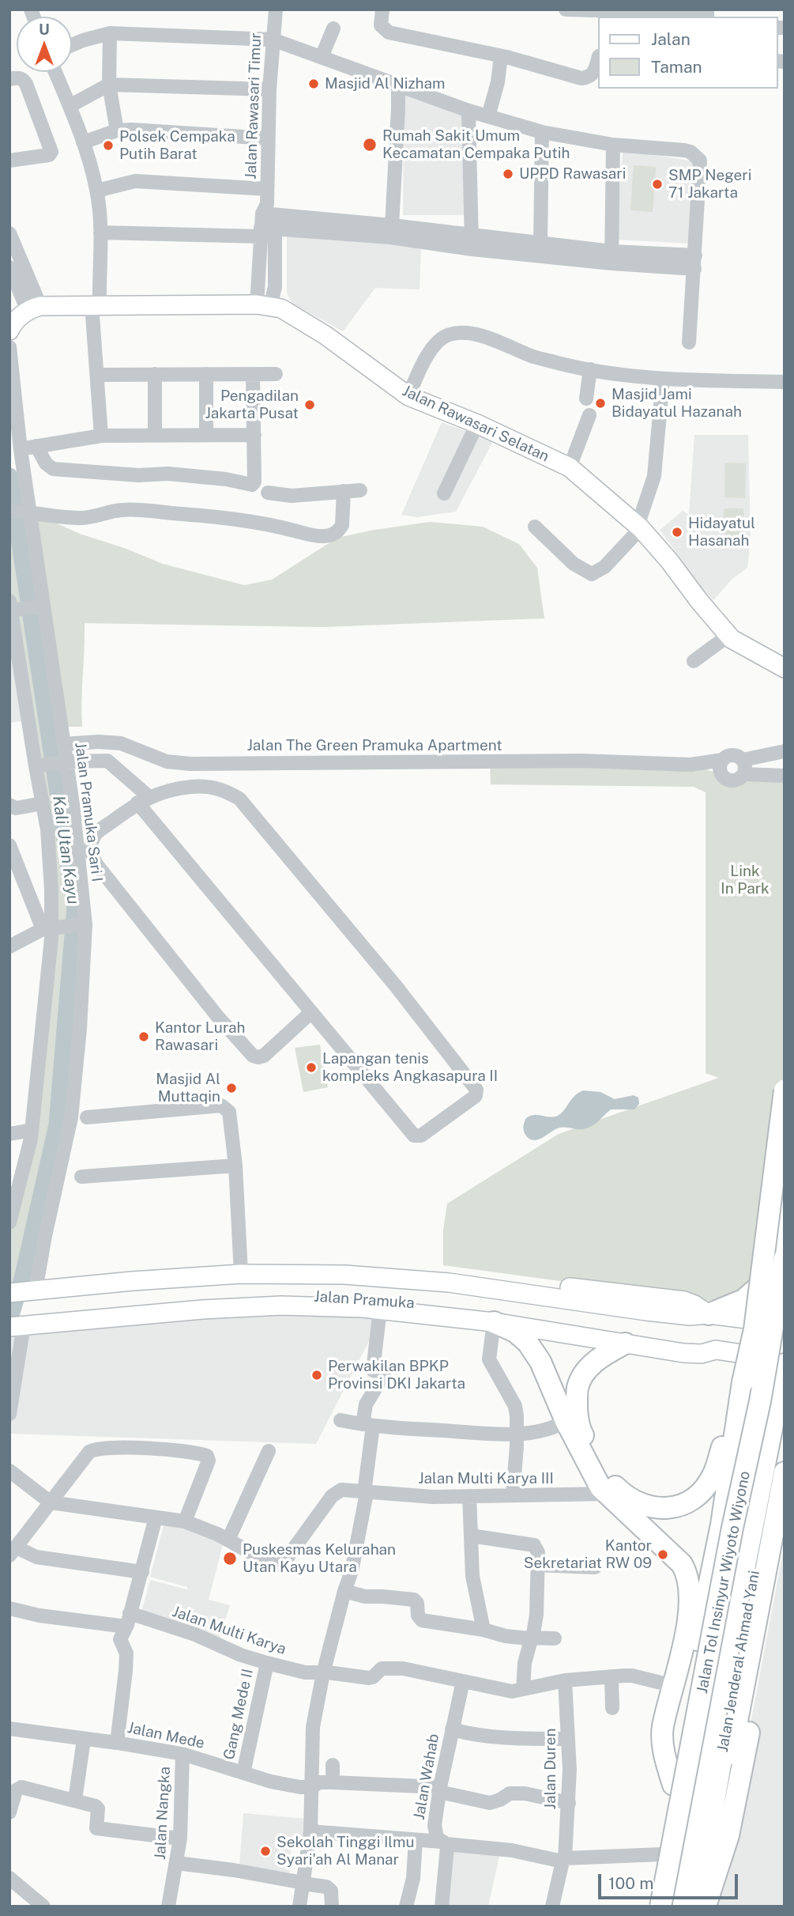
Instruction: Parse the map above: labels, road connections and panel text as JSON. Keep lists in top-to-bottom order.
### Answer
{
  "streets": {
    "highway": ["Jalan Tol Insinyur Wiyoto Wiyono", "Jalan Jenderal Ahmad Yani"],
    "main road": ["Jalan Rawasari Selatan", "Jalan Pramuka"],
    "street": [
      "Jalan Rawasari Timur",
      "Jalan The Green Pramuka Apartment",
      "Jalan Pramuka Sari I",
      "Jalan Multi Karya III",
      "Jalan Multi Karya",
      "Gang Mede II",
      "Jalan Mede",
      "Jalan Duren",
      "Jalan Wahab",
      "Jalan Nangka"
    ]
  },
  "crossings": [
    ["Jalan Rawasari Timur", "Jalan Rawasari Selatan"],
    ["Jalan The Green Pramuka Apartment", "Jalan Pramuka Sari I"],
    ["Jalan Pramuka Sari I", "Jalan Pramuka"],
    ["Jalan Multi Karya", "Gang Mede II"],
    ["Jalan Multi Karya", "Jalan Duren"],
    ["Jalan Multi Karya", "Jalan Wahab"],
    ["Gang Mede II", "Jalan Mede"],
    ["Jalan Mede", "Jalan Duren"],
    ["Jalan Mede", "Jalan Wahab"],
    ["Jalan Mede", "Jalan Nangka"]
  ],
  "water": ["Kali Utan Kayu"],
  "parks": ["Link In Park"],
  "places": [
    "Masjid Al Nizham",
    "Rumah Sakit Umum Kecamatan Cempaka Putih",
    "Polsek Cempaka Putih Barat",
    "UPPD Rawasari",
    "SMP Negeri 71 Jakarta",
    "Masjid Jami Bidayatul Hazanah",
    "Pengadilan Jakarta Pusat",
    "Hidayatul Hasanah",
    "Kantor Lurah Rawasari",
    "Lapangan tenis kompleks Angkasapura II",
    "Masjid Al Muttaqin",
    "Perwakilan BPKP Provinsi DKI Jakarta",
    "Kantor Sekretariat RW 09",
    "Puskesmas Kelurahan Utan Kayu Utara",
    "Sekolah Tinggi Ilmu Syari'ah Al Manar"
  ],
  "legend": ["Jalan", "Taman"],
  "scale_bar": "100 m",
  "north": "top"
}
